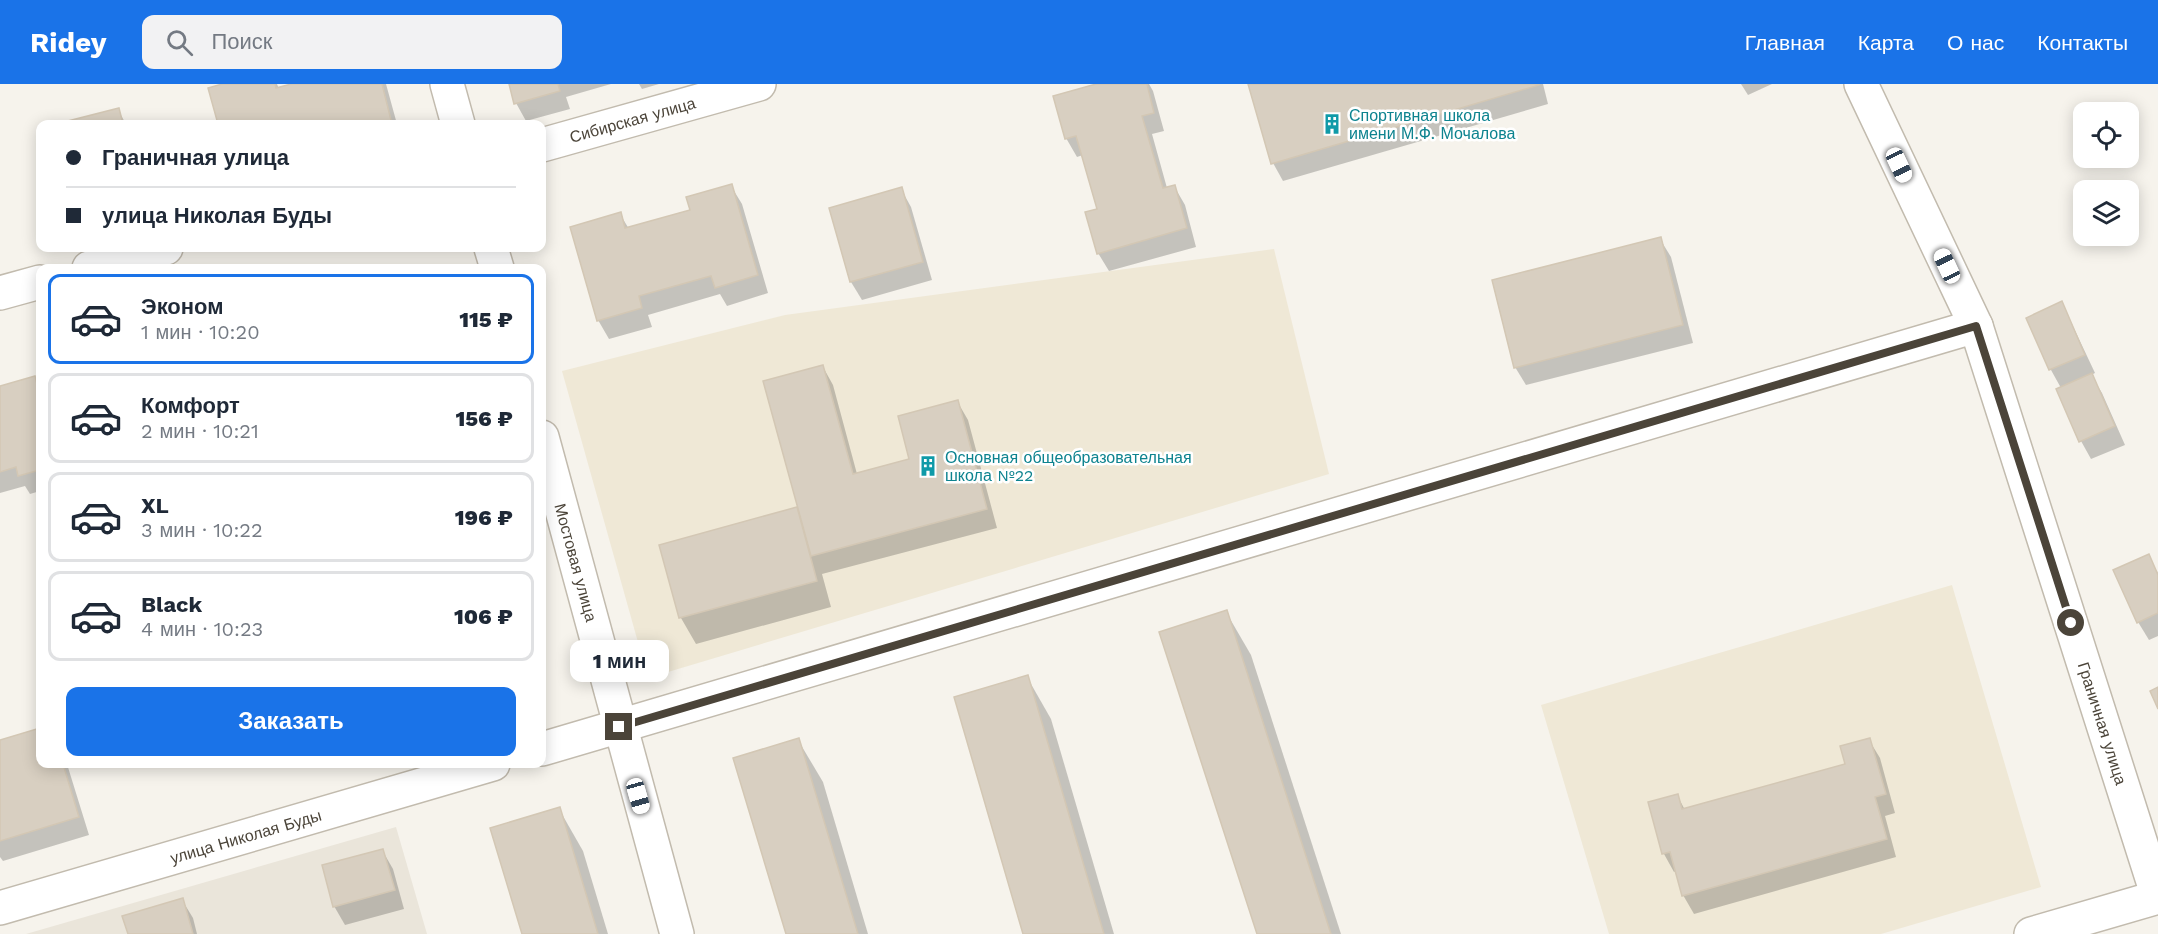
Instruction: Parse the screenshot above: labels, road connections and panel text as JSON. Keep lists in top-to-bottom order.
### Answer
{
  "streets": {
    "street": [
      "Сибирская улица",
      "Мостовая улица",
      "Граничная улица",
      "улица Николая Буды"
    ]
  },
  "places": {
    "building": ["Спортивная школа имени М.Ф. Мочалова", "Основная общеобразовательная школа №22"]
  },
  "page": {
    "header": "Ridey",
    "search": "Поиск",
    "nav": [
      "Главная",
      "Карта",
      "О нас",
      "Контакты"
    ],
    "banner": ["Граничная улица", "улица Николая Буды"],
    "list": [
      {
        "name": "Эконом",
        "note": "1 мин · 10:20",
        "value": "115 ₽"
      },
      {
        "name": "Комфорт",
        "note": "2 мин · 10:21",
        "value": "156 ₽"
      },
      {
        "name": "XL",
        "note": "3 мин · 10:22",
        "value": "196 ₽"
      },
      {
        "name": "Black",
        "note": "4 мин · 10:23",
        "value": "106 ₽"
      }
    ],
    "bubble": "1 мин",
    "buttons": "Заказать"
  }
}
